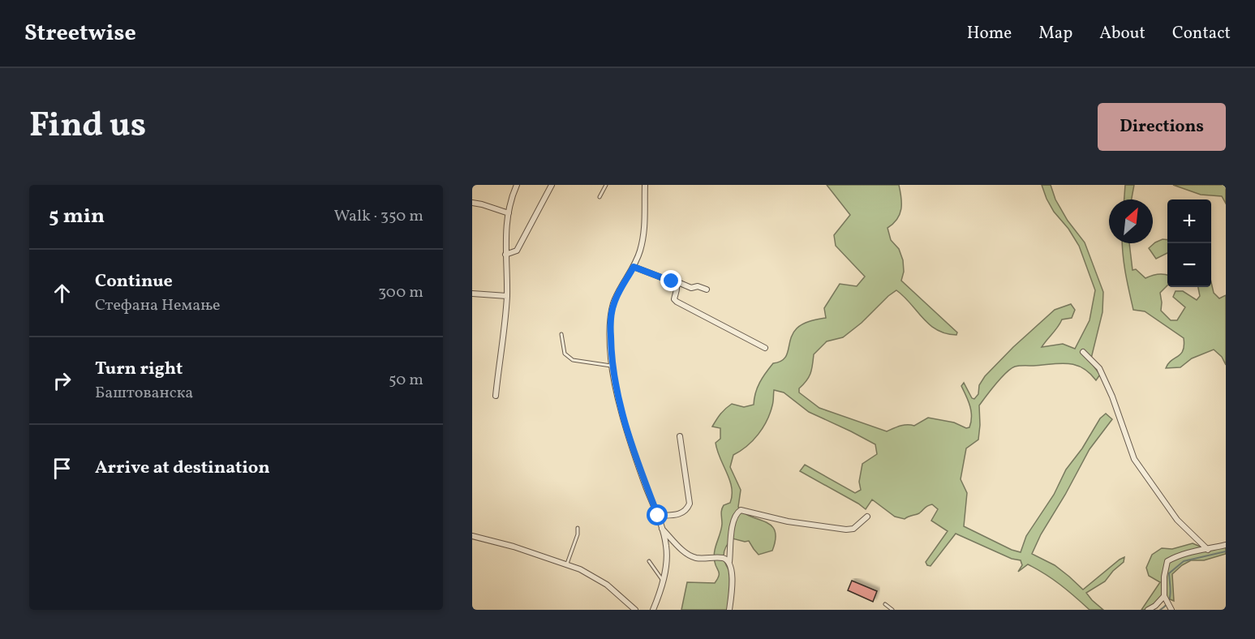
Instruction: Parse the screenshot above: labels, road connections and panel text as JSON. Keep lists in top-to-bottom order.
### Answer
{
  "north": "top right",
  "page": {
    "header": "Streetwise",
    "nav": [
      "Home",
      "Map",
      "About",
      "Contact"
    ],
    "title": "Find us",
    "buttons": "Directions",
    "heading": ["5 min", "Walk · 350 m"],
    "map_buttons": ["+", "−"],
    "list": [
      ["Continue", "Стефана Немање", "300 m"],
      ["Turn right", "Баштованска", "50 m"],
      "Arrive at destination"
    ]
  }
}
